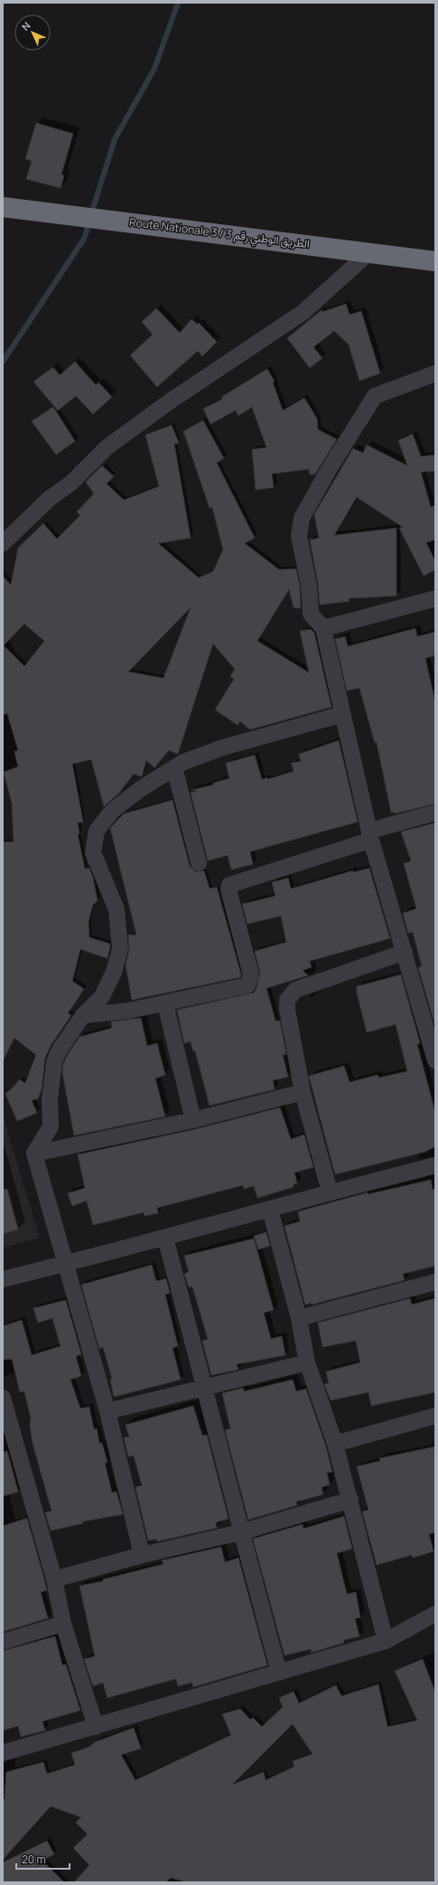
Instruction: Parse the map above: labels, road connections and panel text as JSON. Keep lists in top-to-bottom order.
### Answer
{
  "streets": {
    "highway": ["Route Nationale 3 / الطريق الوطني رقم 3"]
  },
  "scale_bar": "20 m",
  "north": "top left"
}
